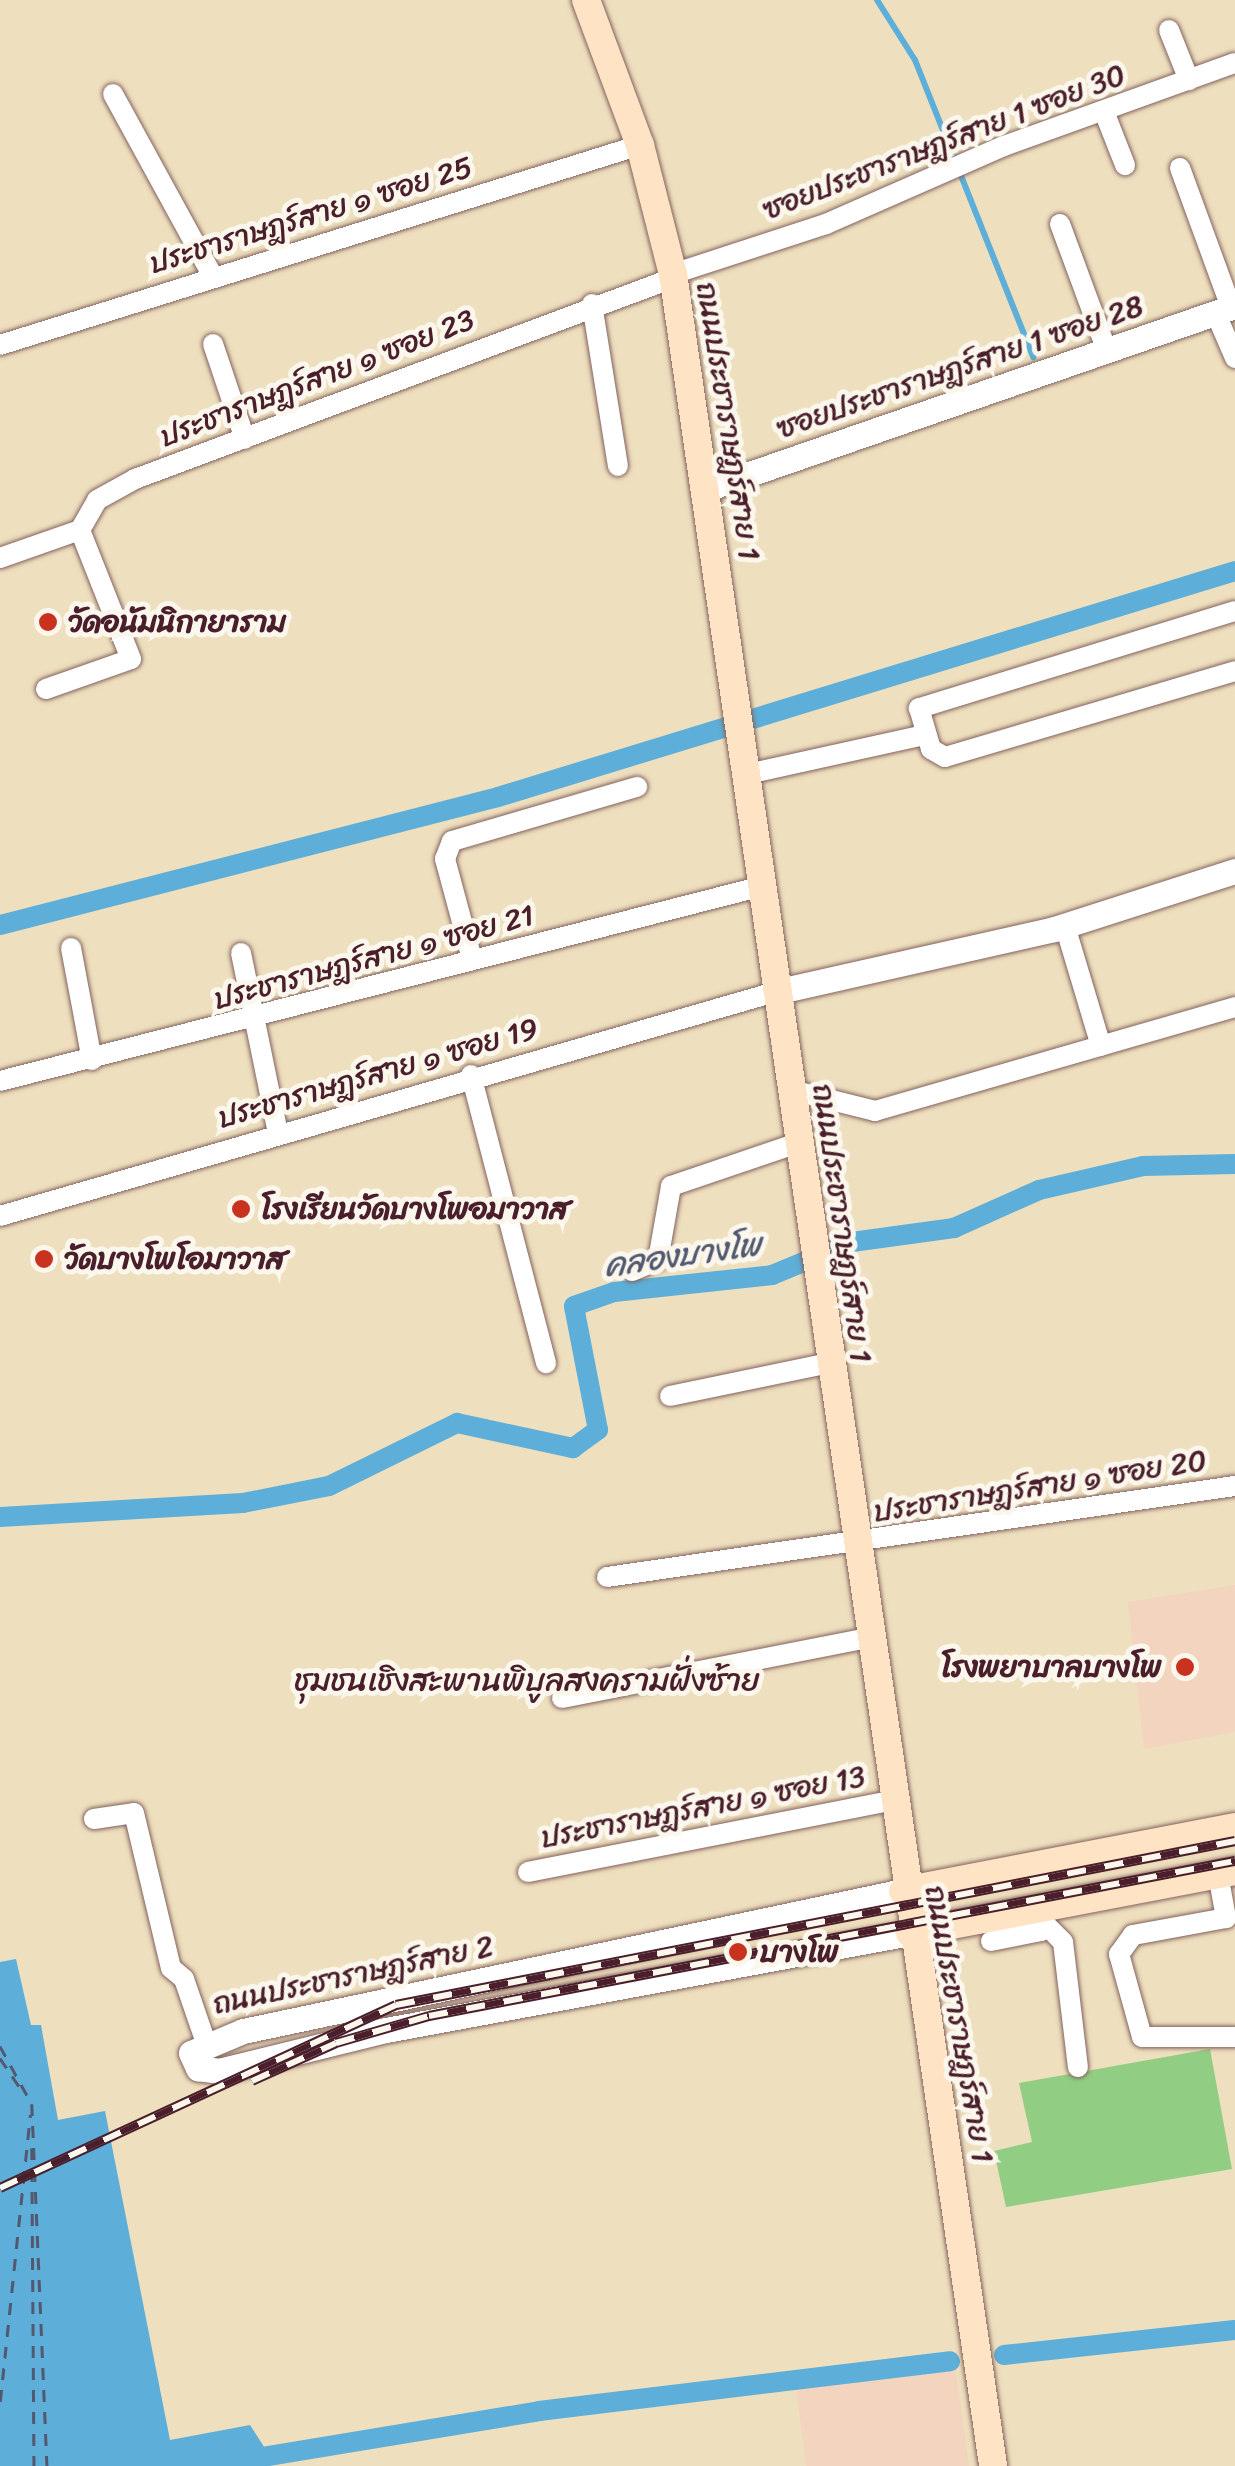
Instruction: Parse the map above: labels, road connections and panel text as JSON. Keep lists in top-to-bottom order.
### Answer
{
  "streets": {
    "main road": ["ถนนประชาราษฎร์สาย 1", "ถนนประชาราษฎร์สาย 2"],
    "street": [
      "ซอยประชาราษฎร์สาย 1 ซอย 30",
      "ประชาราษฎร์สาย ๑ ซอย 25",
      "ซอยประชาราษฎร์สาย 1 ซอย 28",
      "ประชาราษฎร์สาย ๑ ซอย 23",
      "ประชาราษฎร์สาย ๑ ซอย 21",
      "ประชาราษฎร์สาย ๑ ซอย 19",
      "ประชาราษฎร์สาย ๑ ซอย 20",
      "ประชาราษฎร์สาย ๑ ซอย 13"
    ]
  },
  "crossings": [
    ["ซอยประชาราษฎร์สาย 1 ซอย 30", "ประชาราษฎร์สาย ๑ ซอย 23"],
    ["ซอยประชาราษฎร์สาย 1 ซอย 30", "ถนนประชาราษฎร์สาย 1"],
    ["ประชาราษฎร์สาย ๑ ซอย 25", "ถนนประชาราษฎร์สาย 1"],
    ["ซอยประชาราษฎร์สาย 1 ซอย 28", "ถนนประชาราษฎร์สาย 1"],
    ["ประชาราษฎร์สาย ๑ ซอย 23", "ถนนประชาราษฎร์สาย 1"],
    ["ถนนประชาราษฎร์สาย 1", "ประชาราษฎร์สาย ๑ ซอย 21"],
    ["ถนนประชาราษฎร์สาย 1", "ประชาราษฎร์สาย ๑ ซอย 19"],
    ["ถนนประชาราษฎร์สาย 1", "ประชาราษฎร์สาย ๑ ซอย 20"],
    ["ถนนประชาราษฎร์สาย 1", "ประชาราษฎร์สาย ๑ ซอย 13"],
    ["ถนนประชาราษฎร์สาย 1", "ถนนประชาราษฎร์สาย 2"]
  ],
  "districts": ["ชุมชนเชิงสะพานพิบูลสงครามฝั่งซ้าย"],
  "water": ["คลองบางโพ"],
  "places": [
    "วัดอนัมนิกายาราม",
    "โรงเรียนวัดบางโพอมาวาส",
    "วัดบางโพโอมาวาส",
    "โรงพยาบาลบางโพ",
    "บางโพ"
  ]
}
